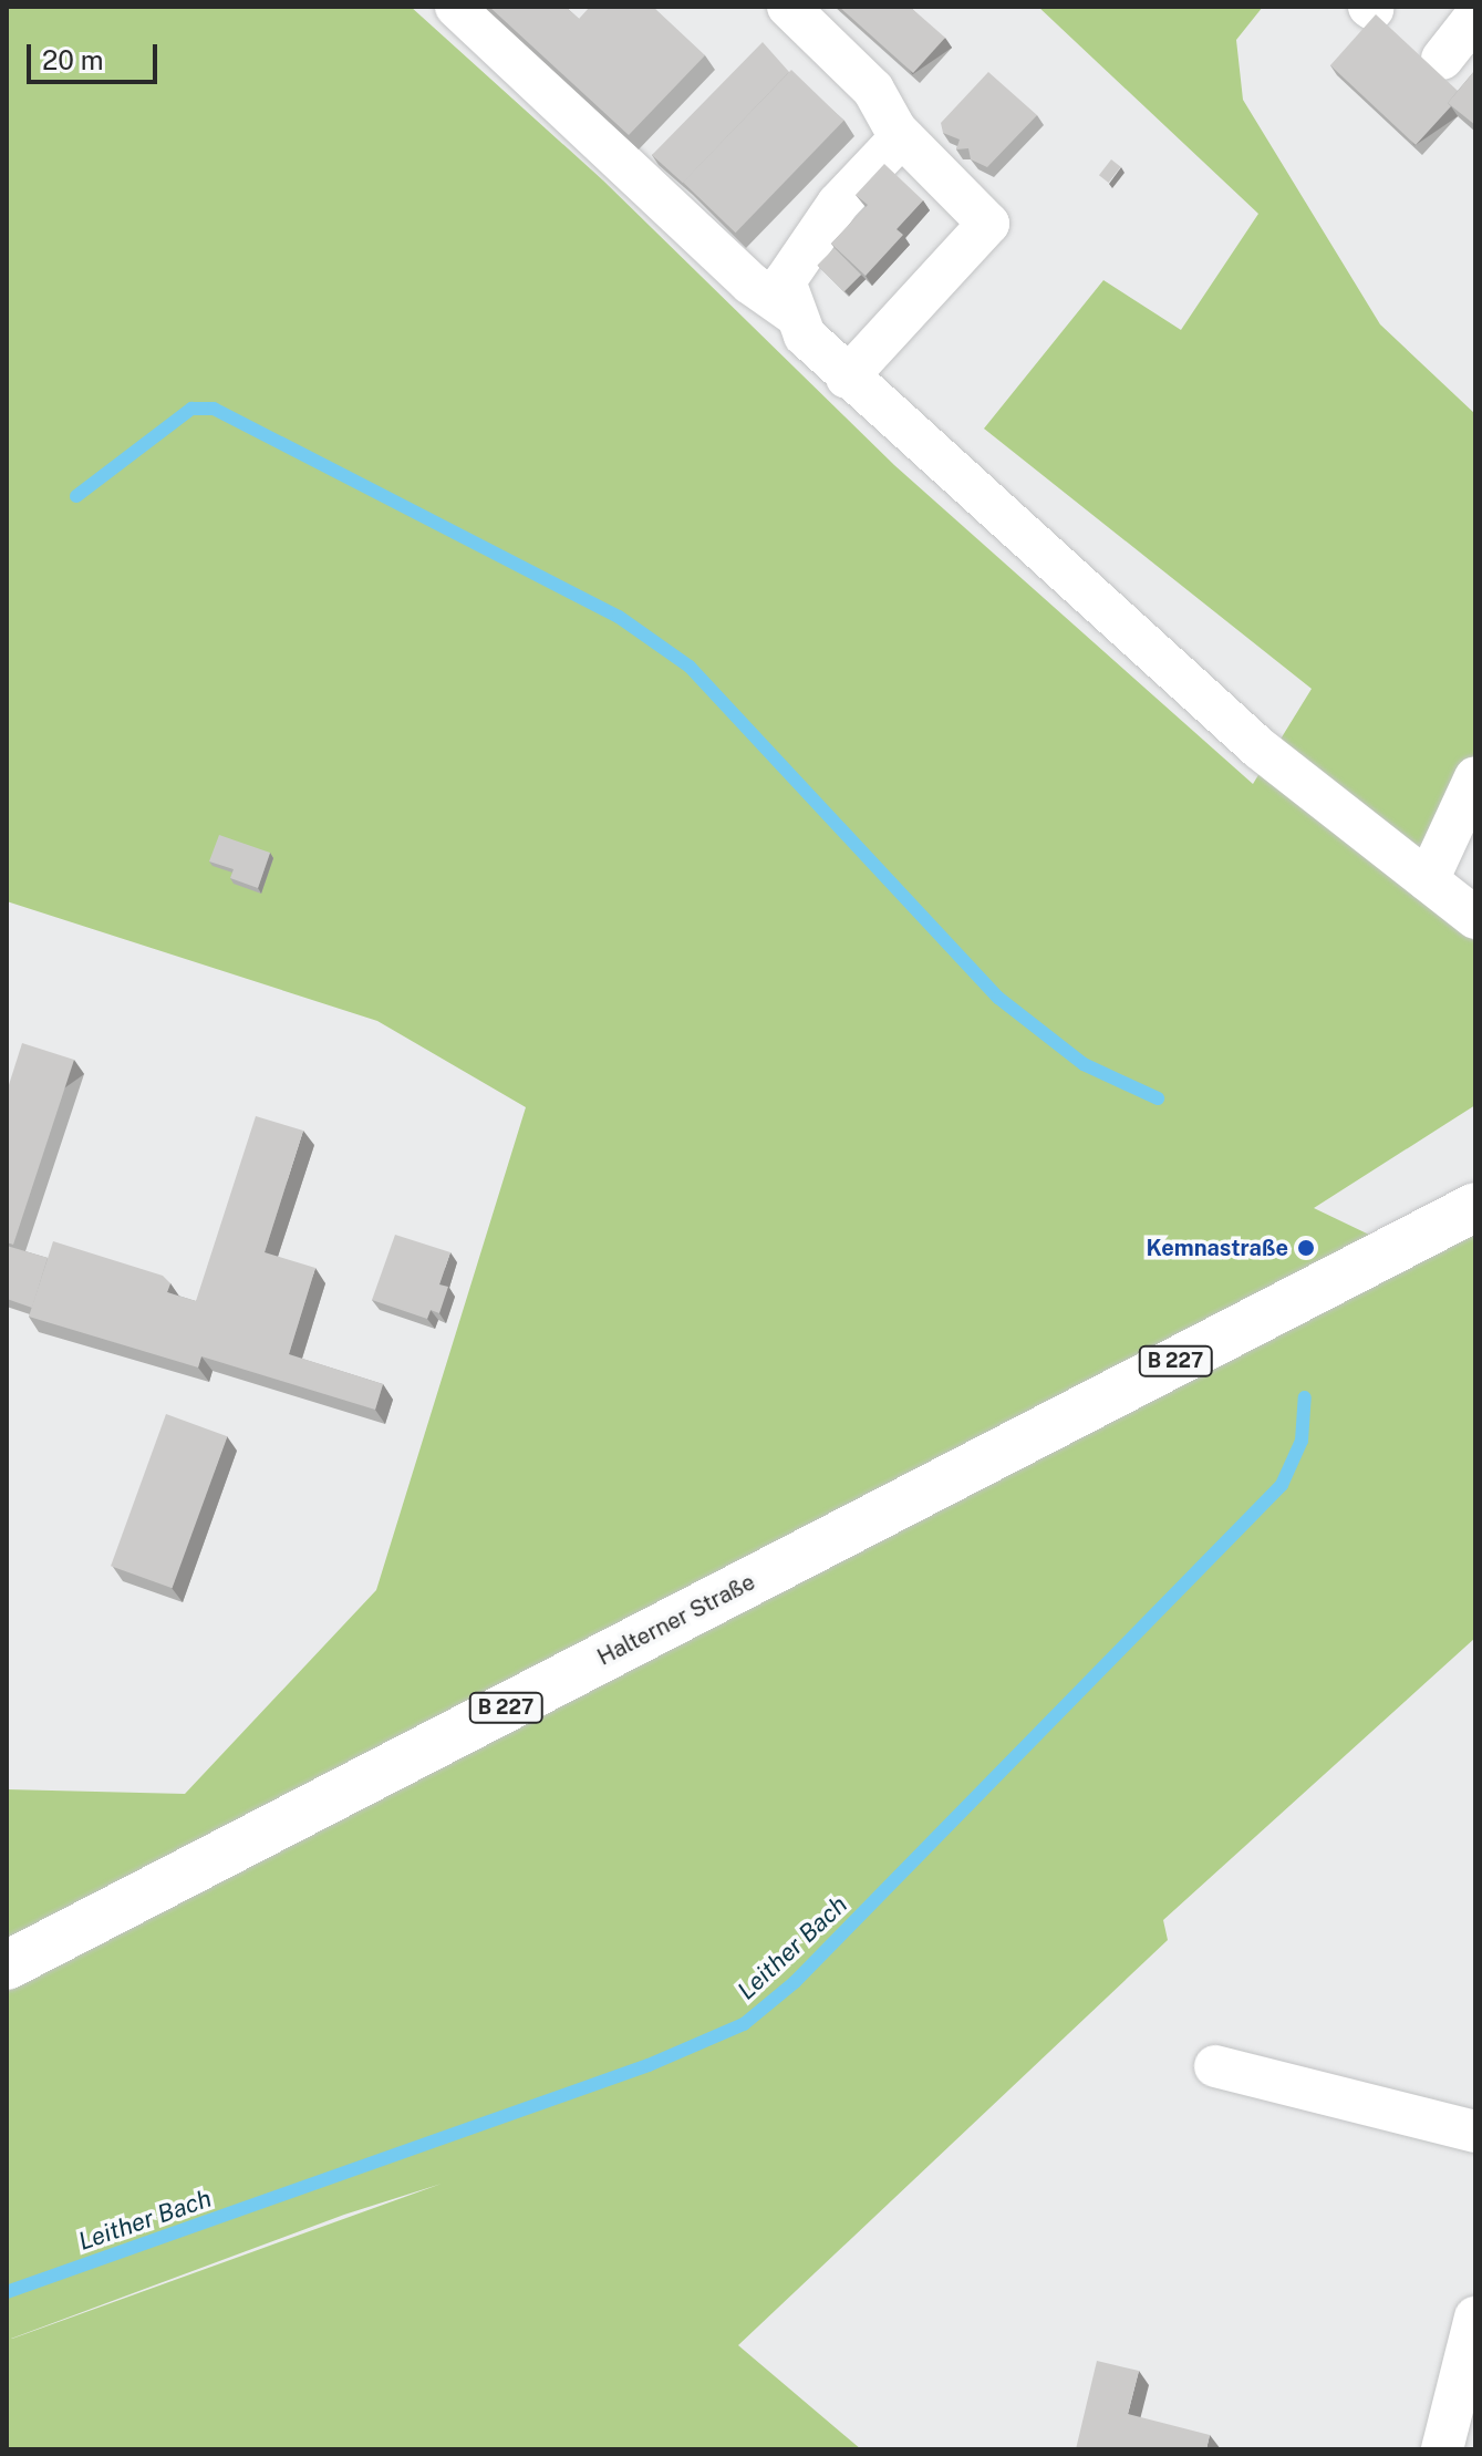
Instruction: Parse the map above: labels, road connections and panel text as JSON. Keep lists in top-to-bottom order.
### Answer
{
  "streets": {
    "main road": ["B 227", "Halterner Straße"]
  },
  "water": ["Leither Bach"],
  "places": ["Kemnastraße"],
  "scale_bar": "20 m"
}
